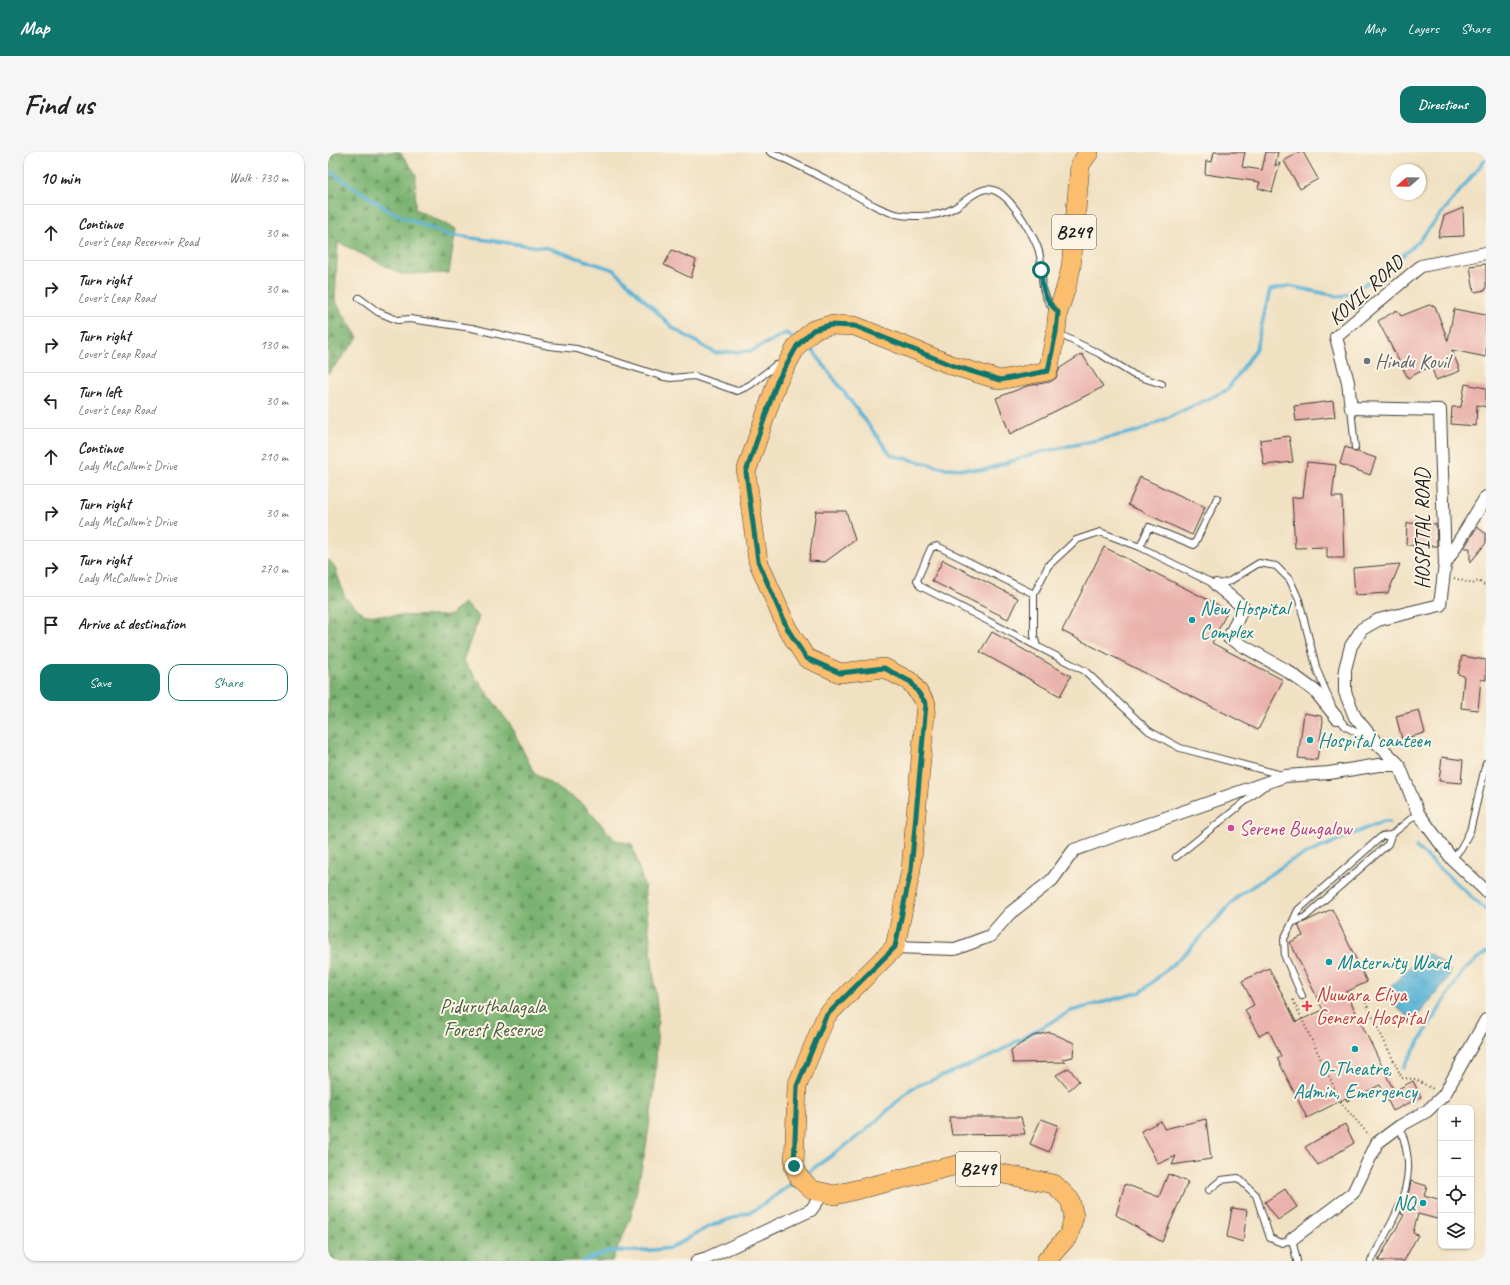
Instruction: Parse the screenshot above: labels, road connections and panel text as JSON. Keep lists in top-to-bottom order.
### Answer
{
  "streets": {
    "main road": ["B249"],
    "street": ["KOVIL ROAD", "HOSPITAL ROAD"]
  },
  "crossings": [
    ["KOVIL ROAD", "HOSPITAL ROAD"]
  ],
  "parks": ["Piduruthalagala Forest Reserve"],
  "places": {
    "other": [
      "Hindu Kovil",
      "New Hospital Complex",
      "Hospital canteen",
      "Serene Bungalow",
      "Maternity Ward",
      "O-Theatre, Admin, Emergency",
      "NQ"
    ],
    "health": ["Nuwara Eliya General Hospital"]
  },
  "north": "left",
  "page": {
    "header": "Map",
    "nav": ["Map", "Layers", "Share"],
    "buttons": [
      "Directions",
      ["Save", "Share"]
    ],
    "title": "Find us",
    "heading": ["10 min", "Walk · 730 m"],
    "list": [
      ["Continue", "Lover's Leap Reservoir Road", "30 m"],
      ["Turn right", "Lover's Leap Road", "30 m"],
      ["Turn right", "Lover's Leap Road", "130 m"],
      ["Turn left", "Lover's Leap Road", "30 m"],
      ["Continue", "Lady McCallum's Drive", "210 m"],
      ["Turn right", "Lady McCallum's Drive", "30 m"],
      ["Turn right", "Lady McCallum's Drive", "270 m"],
      "Arrive at destination"
    ],
    "map_buttons": ["+", "−"]
  }
}
